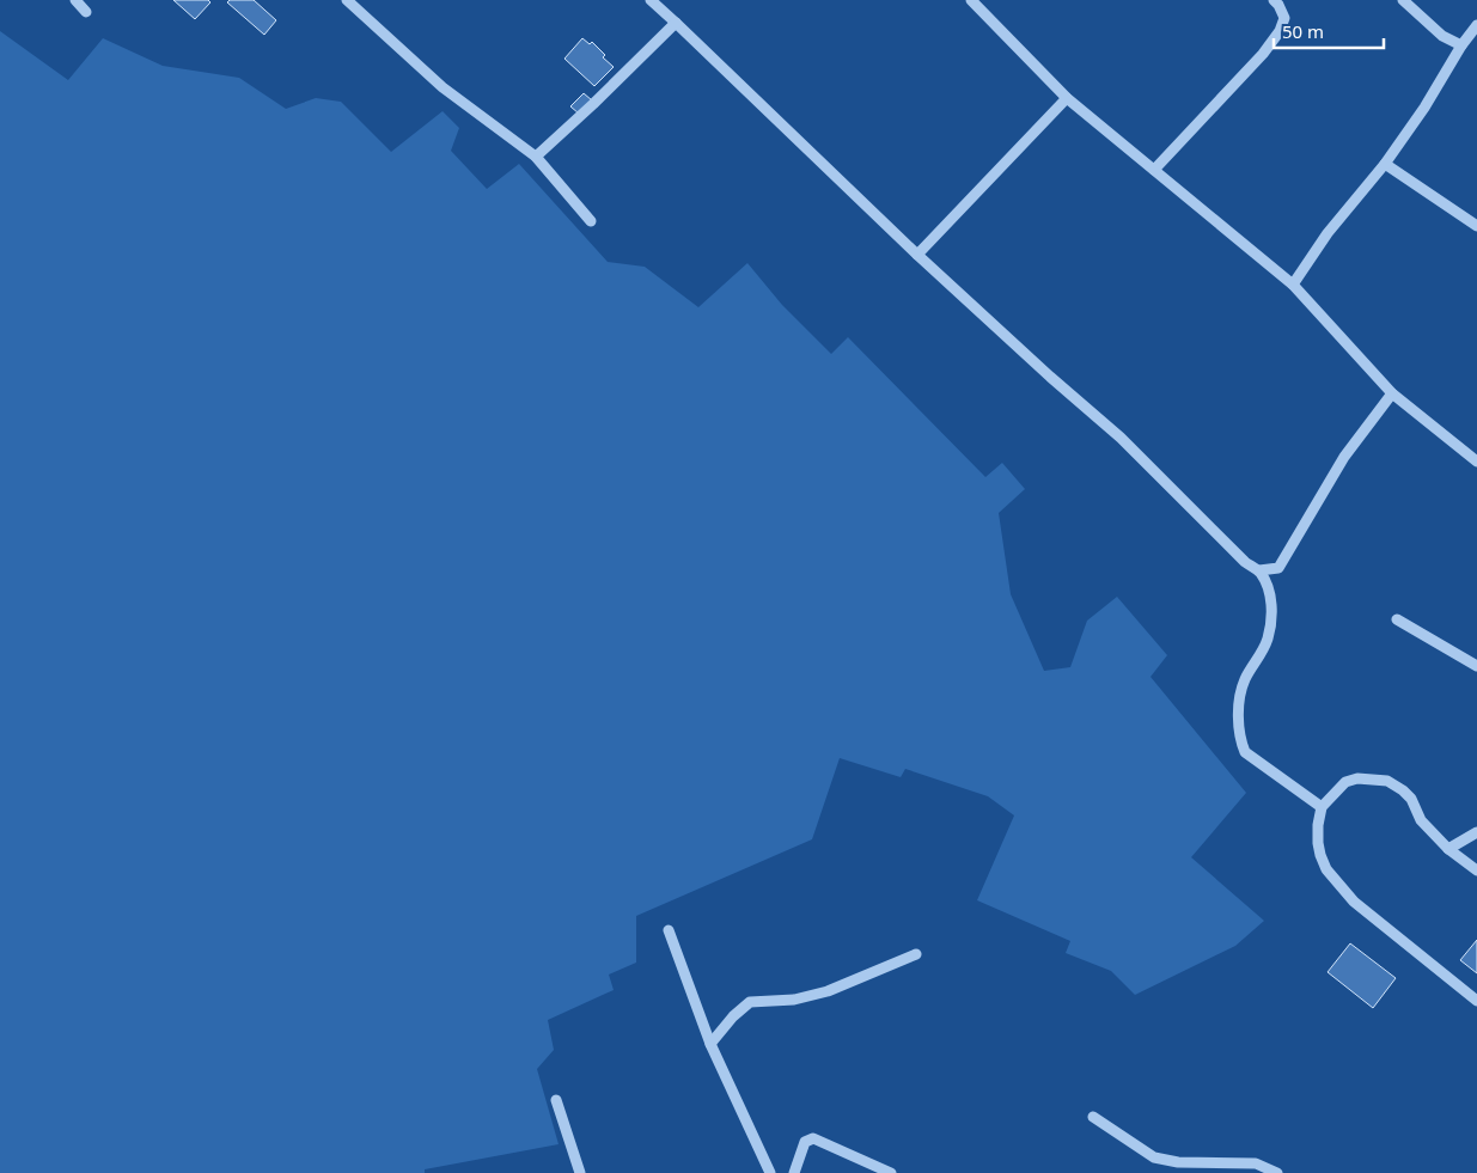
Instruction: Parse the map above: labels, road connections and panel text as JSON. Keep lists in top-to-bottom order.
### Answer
{
  "scale_bar": "50 m"
}
